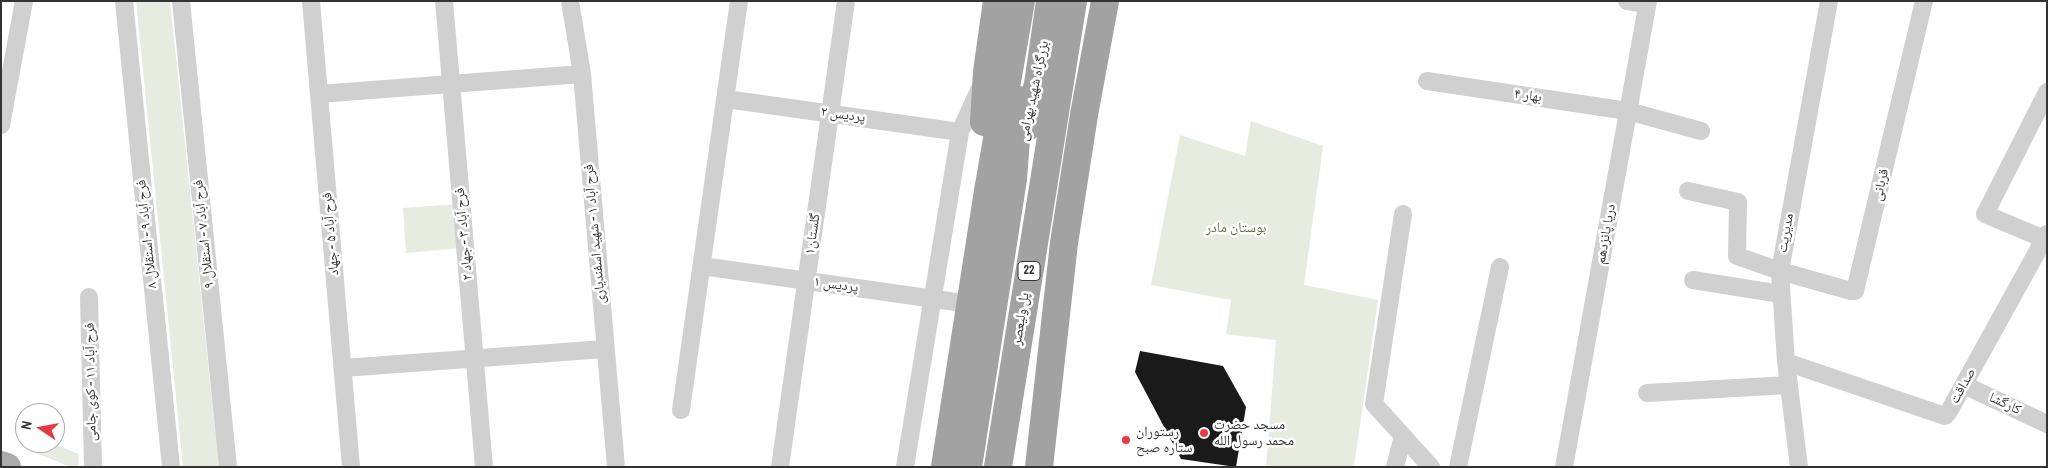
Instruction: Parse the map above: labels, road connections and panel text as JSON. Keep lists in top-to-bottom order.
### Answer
{
  "streets": {
    "highway": ["بزرگراه شهید بهرامی", "22", "پل ولیعصر"],
    "street": [
      "بهار ۴",
      "پردیس ۲",
      "قربانی",
      "مدیریت",
      "فرح آباد ۹ - استقلال ۸",
      "فرح آباد ۷ - استقلال ۹",
      "فرح آباد ۵ - جهاد",
      "فرح آباد ۳ - جهاد ۲",
      "فرح آباد ۱ - شهید اسفندیاری",
      "گلستان۱",
      "دریا پانزدهم",
      "پردیس ۱",
      "فرح آباد ۱۱ - کوی جامی",
      "صداقت",
      "کارگشا"
    ]
  },
  "crossings": [
    ["بزرگراه شهید بهرامی", "22"],
    ["بزرگراه شهید بهرامی", "پل ولیعصر"],
    ["بهار ۴", "دریا پانزدهم"],
    ["پردیس ۲", "گلستان۱"],
    ["قربانی", "مدیریت"],
    ["مدیریت", "صداقت"],
    ["گلستان۱", "پردیس ۱"],
    ["صداقت", "کارگشا"]
  ],
  "parks": ["بوستان مادر"],
  "places": ["مسجد حضرت محمد رسول الله", "رستوران ستاره صبح"],
  "north": "left"
}
